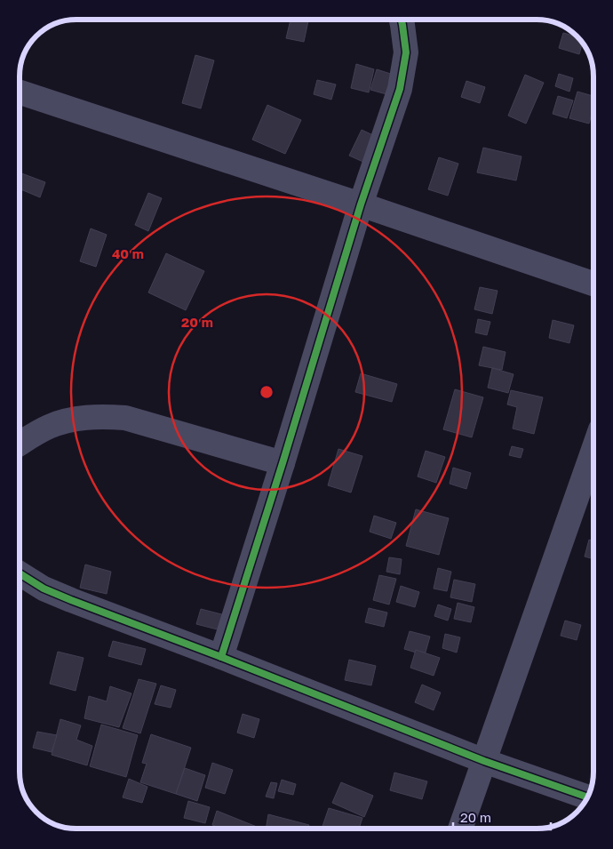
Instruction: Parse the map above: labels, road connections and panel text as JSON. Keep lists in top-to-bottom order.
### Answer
{
  "scale_bar": "20 m",
  "rings": ["40 m", "20 m"]
}
